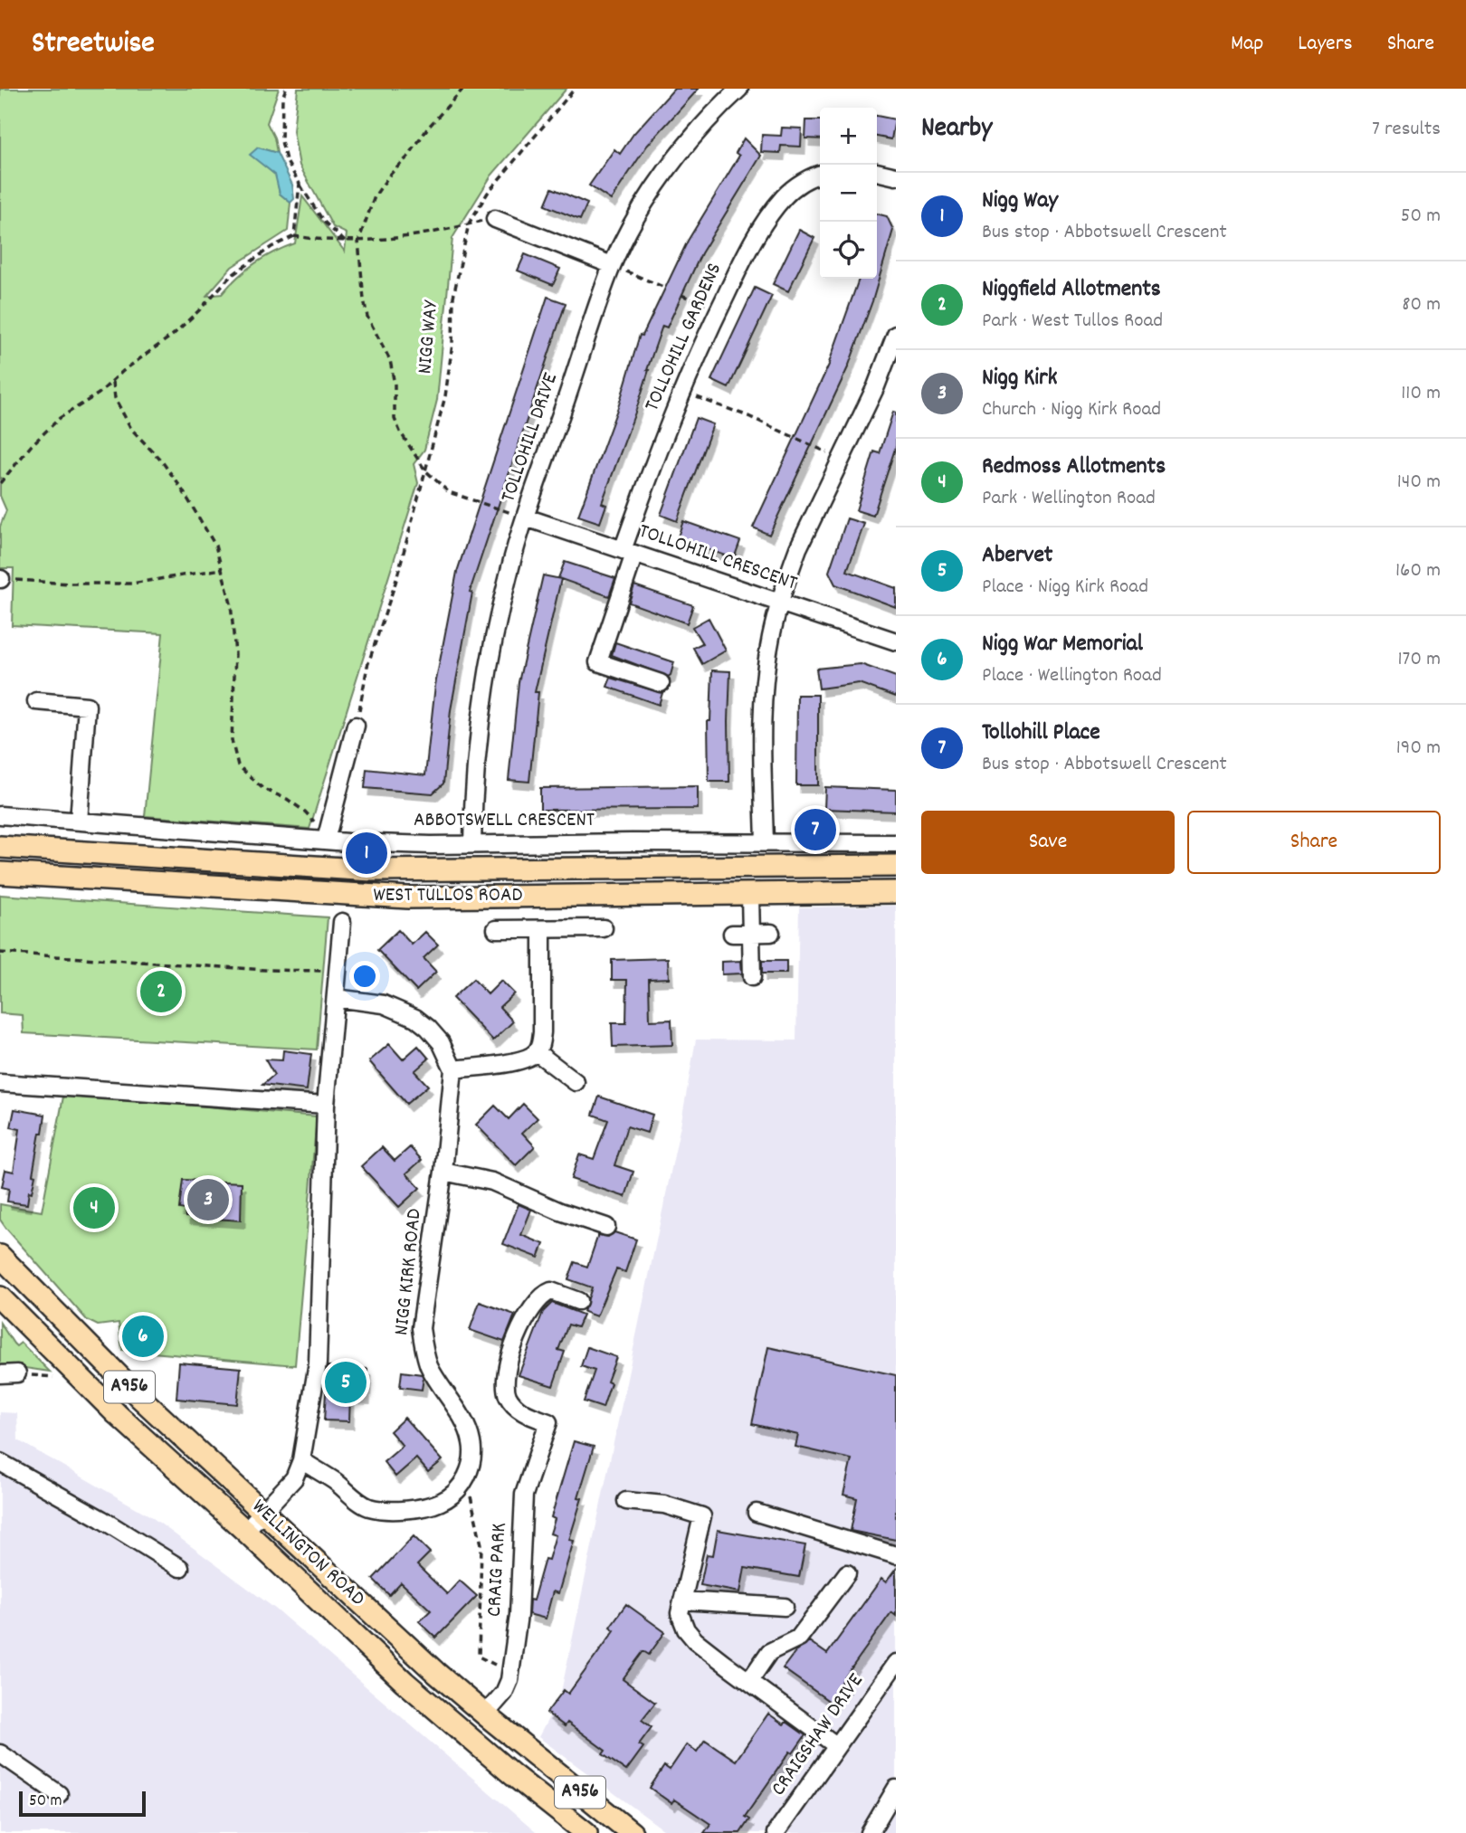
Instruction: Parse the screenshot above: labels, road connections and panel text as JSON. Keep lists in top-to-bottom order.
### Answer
{
  "streets": {
    "main road": ["WEST TULLOS ROAD", "A956", "WELLINGTON ROAD"],
    "street": [
      "TOLLOHILL GARDENS",
      "TOLLOHILL DRIVE",
      "TOLLOHILL CRESCENT",
      "ABBOTSWELL CRESCENT",
      "NIGG KIRK ROAD",
      "CRAIG PARK",
      "CRAIGSHAW DRIVE"
    ],
    "path": ["NIGG WAY"]
  },
  "crossings": [
    ["TOLLOHILL GARDENS", "TOLLOHILL CRESCENT"],
    ["TOLLOHILL DRIVE", "TOLLOHILL CRESCENT"],
    ["TOLLOHILL DRIVE", "ABBOTSWELL CRESCENT"],
    ["WELLINGTON ROAD", "CRAIG PARK"]
  ],
  "scale_bar": "50 m",
  "page": {
    "header": "Streetwise",
    "nav": ["Map", "Layers", "Share"],
    "heading": ["Nearby", "7 results"],
    "map_buttons": ["+", "−"],
    "list": [
      {
        "mark": "1",
        "name": "Nigg Way",
        "note": "Bus stop · Abbotswell Crescent",
        "value": "50 m"
      },
      {
        "mark": "2",
        "name": "Niggfield Allotments",
        "note": "Park · West Tullos Road",
        "value": "80 m"
      },
      {
        "mark": "3",
        "name": "Nigg Kirk",
        "note": "Church · Nigg Kirk Road",
        "value": "110 m"
      },
      {
        "mark": "4",
        "name": "Redmoss Allotments",
        "note": "Park · Wellington Road",
        "value": "140 m"
      },
      {
        "mark": "5",
        "name": "Abervet",
        "note": "Place · Nigg Kirk Road",
        "value": "160 m"
      },
      {
        "mark": "6",
        "name": "Nigg War Memorial",
        "note": "Place · Wellington Road",
        "value": "170 m"
      },
      {
        "mark": "7",
        "name": "Tollohill Place",
        "note": "Bus stop · Abbotswell Crescent",
        "value": "190 m"
      }
    ],
    "buttons": ["Save", "Share"],
    "pins": [
      "7",
      "1",
      "2",
      "3",
      "4",
      "6",
      "5"
    ],
    "scale": "50 m"
  }
}
